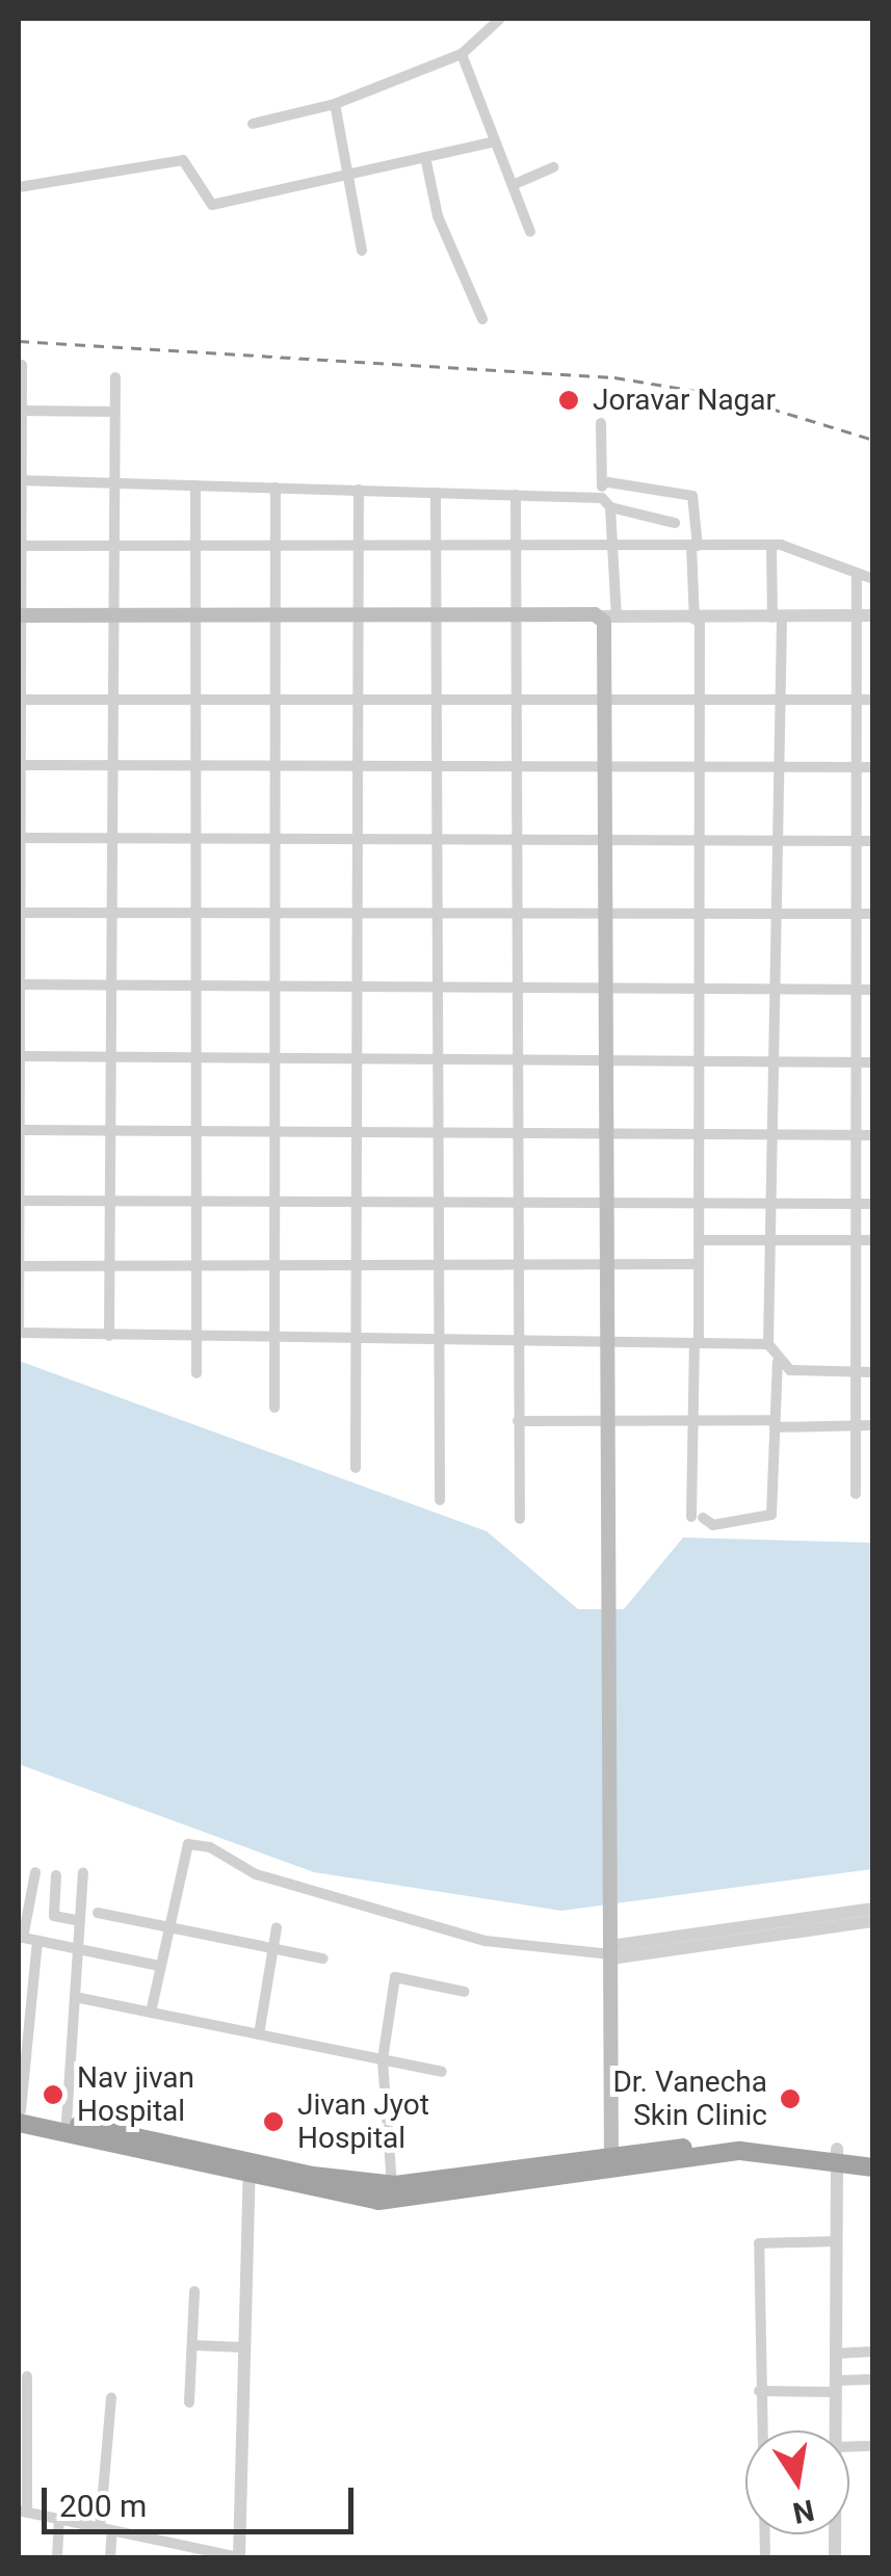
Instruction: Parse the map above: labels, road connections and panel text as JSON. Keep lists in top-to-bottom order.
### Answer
{
  "places": [
    "Joravar Nagar",
    "Nav jivan Hospital",
    "Dr. Vanecha Skin Clinic",
    "Jivan Jyot Hospital"
  ],
  "scale_bar": "200 m",
  "north": "bottom"
}
